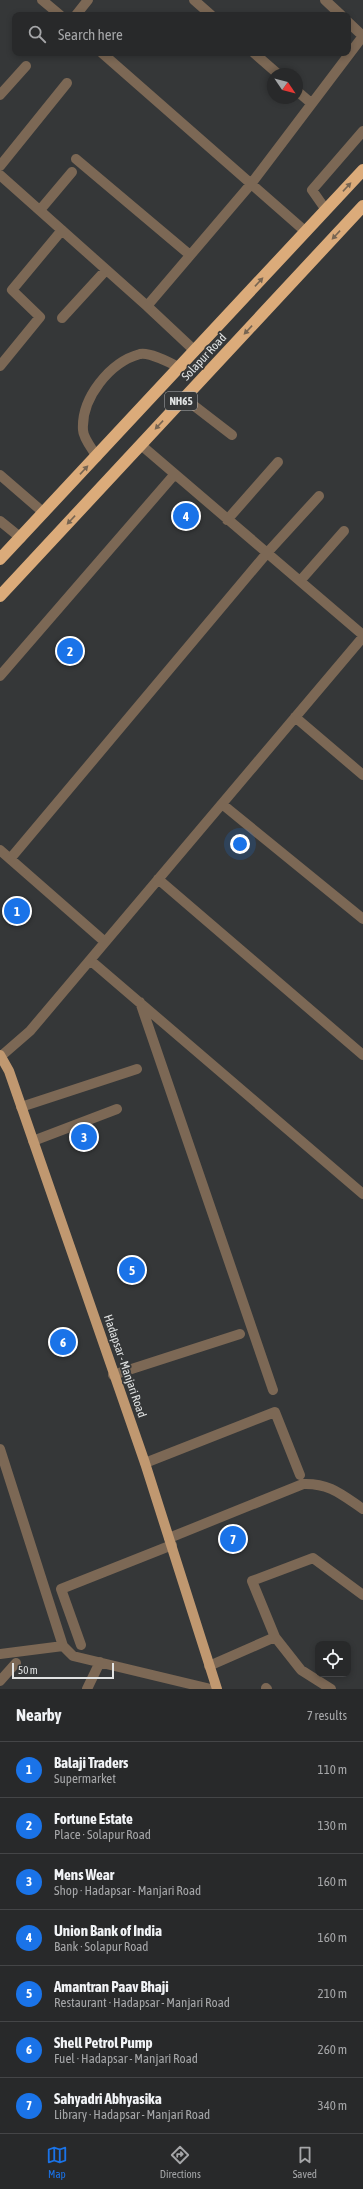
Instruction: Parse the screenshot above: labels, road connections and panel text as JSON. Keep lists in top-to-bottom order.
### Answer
{
  "streets": {
    "highway": ["Solapur Road", "NH65"],
    "main road": ["Hadapsar - Manjari Road"]
  },
  "scale_bar": "50 m",
  "north": "bottom right",
  "page": {
    "search": "Search here",
    "pins": [
      "4",
      "2",
      "1",
      "3",
      "5",
      "6",
      "7"
    ],
    "scale": "50 m",
    "heading": ["Nearby", "7 results"],
    "list": [
      {
        "mark": "1",
        "name": "Balaji Traders",
        "note": "Supermarket",
        "value": "110 m"
      },
      {
        "mark": "2",
        "name": "Fortune Estate",
        "note": "Place · Solapur Road",
        "value": "130 m"
      },
      {
        "mark": "3",
        "name": "Mens Wear",
        "note": "Shop · Hadapsar - Manjari Road",
        "value": "160 m"
      },
      {
        "mark": "4",
        "name": "Union Bank of India",
        "note": "Bank · Solapur Road",
        "value": "160 m"
      },
      {
        "mark": "5",
        "name": "Amantran Paav Bhaji",
        "note": "Restaurant · Hadapsar - Manjari Road",
        "value": "210 m"
      },
      {
        "mark": "6",
        "name": "Shell Petrol Pump",
        "note": "Fuel · Hadapsar - Manjari Road",
        "value": "260 m"
      },
      {
        "mark": "7",
        "name": "Sahyadri Abhyasika",
        "note": "Library · Hadapsar - Manjari Road",
        "value": "340 m"
      }
    ],
    "nav": ["Map", "Directions", "Saved"]
  }
}
